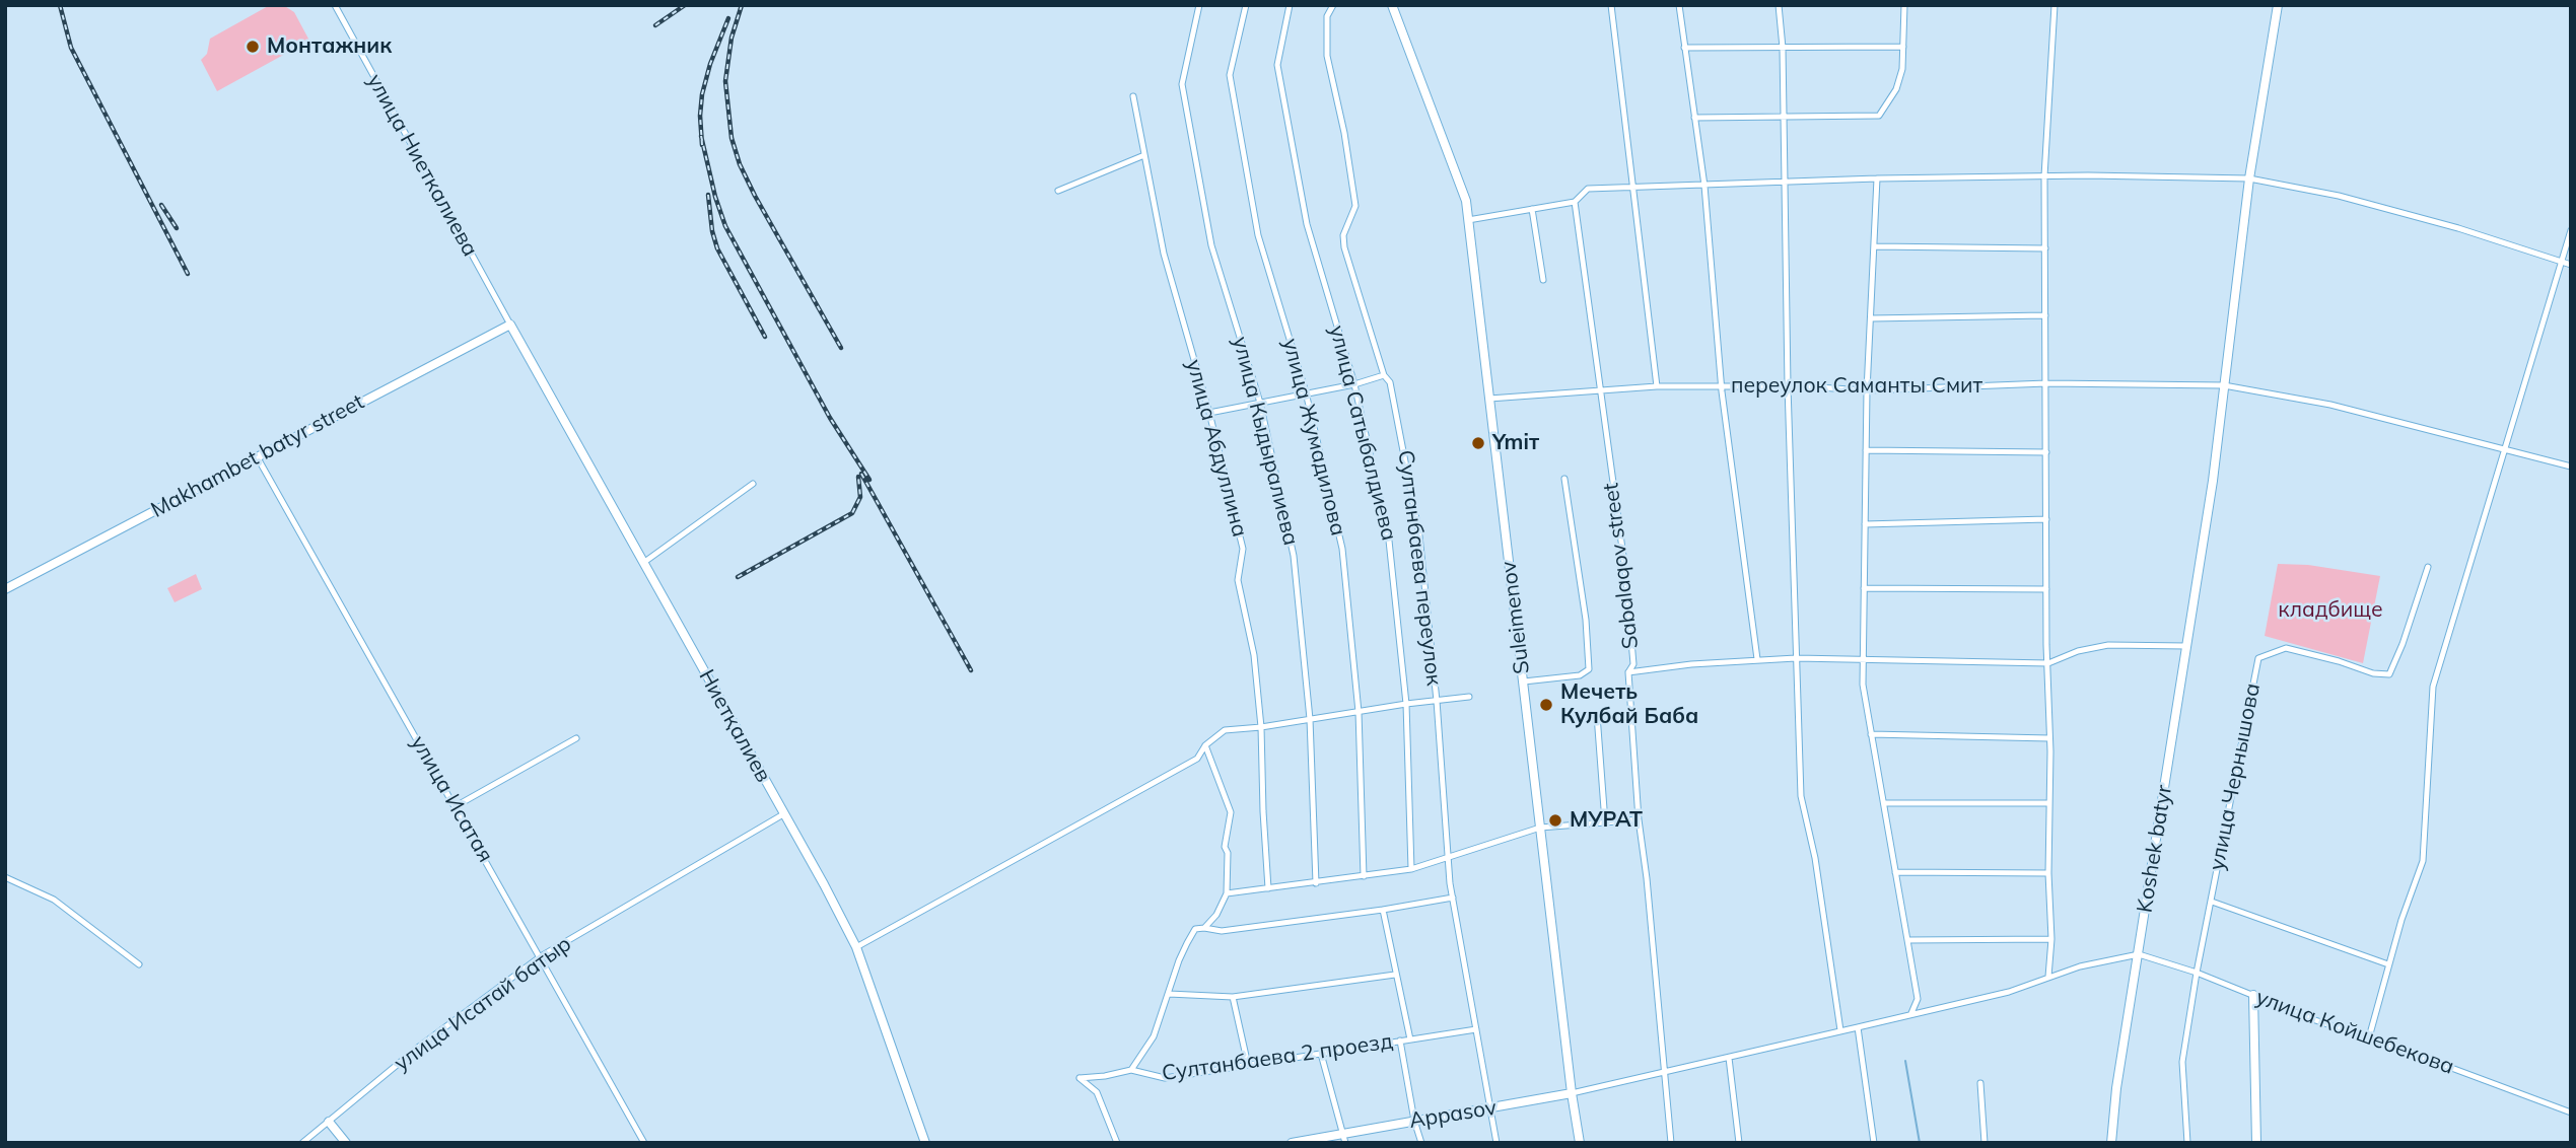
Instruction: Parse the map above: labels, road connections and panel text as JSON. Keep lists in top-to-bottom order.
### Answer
{
  "streets": {
    "street": [
      "улица Ниеткалиева",
      "переулок Саманты Смит",
      "улица Сатыбалдиева",
      "улица Жумадилова",
      "улица Кыдыралиева",
      "улица Абдуллина",
      "Makhambet batyr street",
      "Sabalaqov street",
      "Султанбаева переулок",
      "Suleimenov",
      "Ниетқалиев",
      "улица Чернышова",
      "улица Исатая",
      "Koshek batyr",
      "улица Исатай батыр",
      "улица Койшебекова",
      "Султанбаева 2 проезд",
      "Appasov"
    ]
  },
  "crossings": [
    ["улица Ниеткалиева", "Makhambet batyr street"],
    ["улица Ниеткалиева", "Ниетқалиев"],
    ["переулок Саманты Смит", "Sabalaqov street"],
    ["переулок Саманты Смит", "Suleimenov"],
    ["переулок Саманты Смит", "Koshek batyr"],
    ["Makhambet batyr street", "Ниетқалиев"],
    ["Makhambet batyr street", "улица Исатая"],
    ["Султанбаева переулок", "Султанбаева 2 проезд"],
    ["Султанбаева переулок", "Appasov"],
    ["Suleimenov", "Appasov"],
    ["Ниетқалиев", "улица Исатай батыр"],
    ["улица Чернышова", "улица Койшебекова"],
    ["улица Исатая", "улица Исатай батыр"],
    ["Koshek batyr", "улица Койшебекова"]
  ],
  "parks": ["кладбище"],
  "places": [
    "Монтажник",
    "Ymiт",
    "Мечеть Кулбай Баба",
    "МУРАТ"
  ]
}
